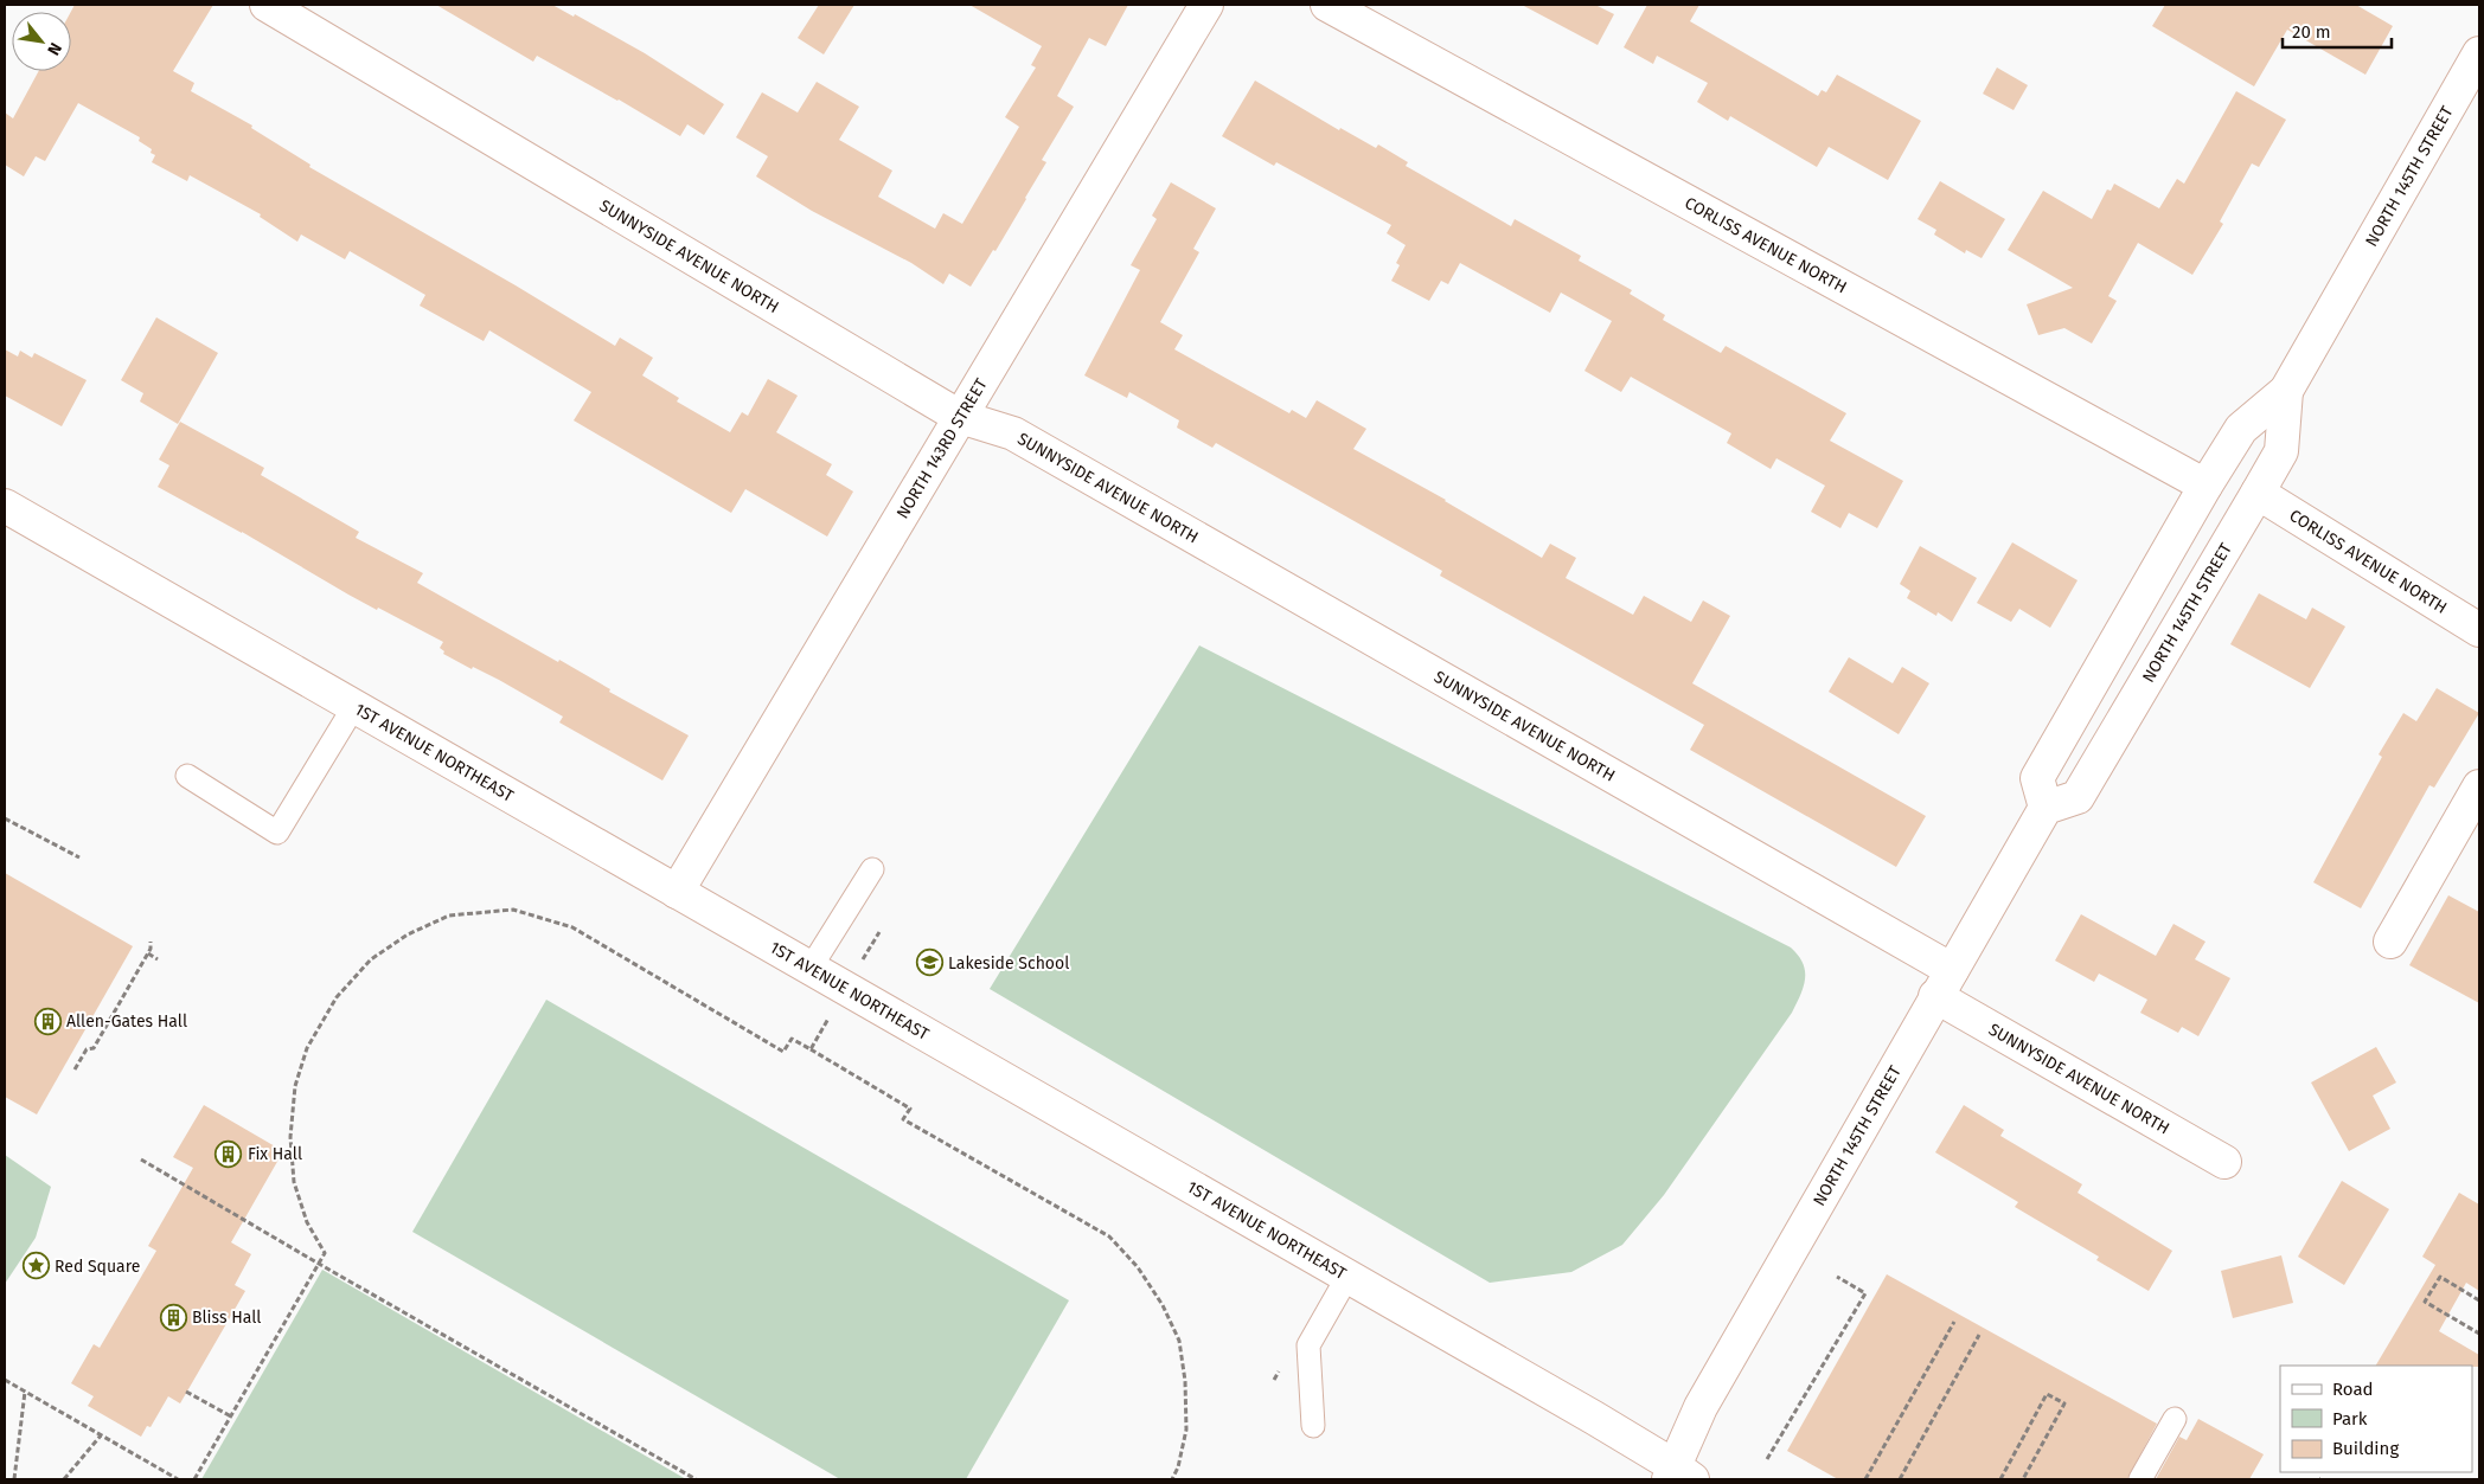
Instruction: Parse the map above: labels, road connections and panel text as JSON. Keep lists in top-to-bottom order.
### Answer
{
  "streets": {
    "street": [
      "NORTH 145TH STREET",
      "CORLISS AVENUE NORTH",
      "SUNNYSIDE AVENUE NORTH",
      "NORTH 143RD STREET",
      "1ST AVENUE NORTHEAST"
    ]
  },
  "crossings": [
    ["NORTH 145TH STREET", "CORLISS AVENUE NORTH"],
    ["NORTH 145TH STREET", "SUNNYSIDE AVENUE NORTH"],
    ["NORTH 145TH STREET", "1ST AVENUE NORTHEAST"],
    ["SUNNYSIDE AVENUE NORTH", "NORTH 143RD STREET"],
    ["NORTH 143RD STREET", "1ST AVENUE NORTHEAST"]
  ],
  "places": {
    "school or university": ["Lakeside School"],
    "building": ["Allen-Gates Hall", "Fix Hall", "Bliss Hall"],
    "place": ["Red Square"]
  },
  "legend": ["Road", "Park", "Building"],
  "scale_bar": "20 m",
  "north": "bottom right"
}
